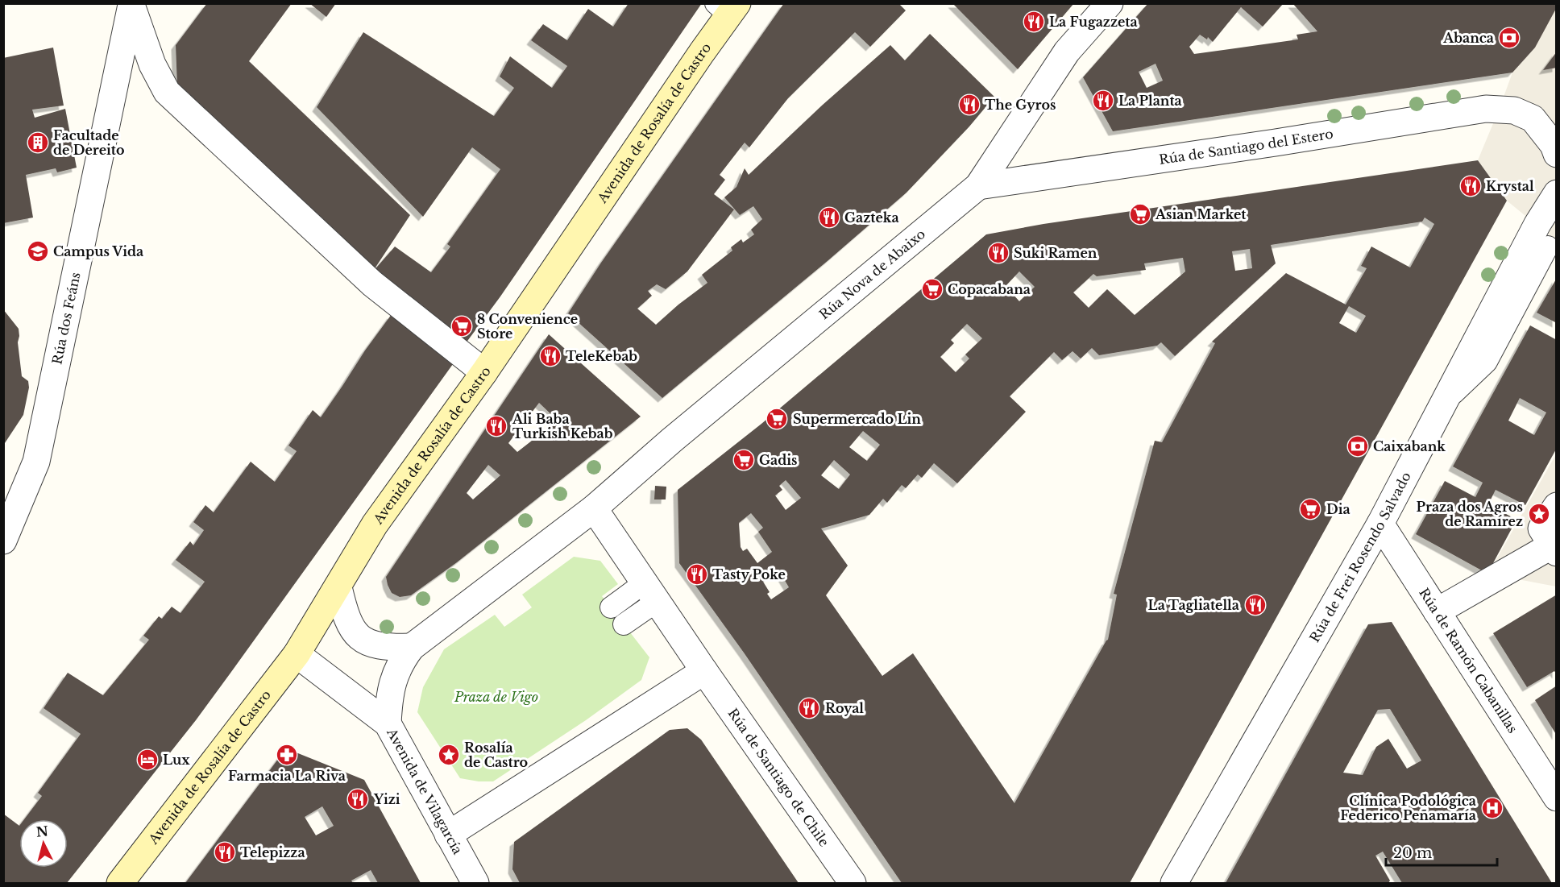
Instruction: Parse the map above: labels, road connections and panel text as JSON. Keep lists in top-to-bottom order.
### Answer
{
  "streets": {
    "street": [
      "Avenida de Rosalía de Castro",
      "Rúa de Santiago del Estero",
      "Rúa Nova de Abaixo",
      "Rúa dos Feáns",
      "Rúa de Frei Rosendo Salvado",
      "Rúa de Ramón Cabanillas",
      "Rúa de Santiago de Chile",
      "Avenida de Vilagarcía"
    ]
  },
  "crossings": [
    ["Avenida de Rosalía de Castro", "Rúa dos Feáns"],
    ["Avenida de Rosalía de Castro", "Avenida de Vilagarcía"],
    ["Rúa de Santiago del Estero", "Rúa Nova de Abaixo"],
    ["Rúa de Frei Rosendo Salvado", "Rúa de Ramón Cabanillas"]
  ],
  "parks": ["Praza de Vigo"],
  "places": {
    "restaurant": [
      "La Fugazzeta",
      "La Planta",
      "The Gyros",
      "Krystal",
      "Gazteka",
      "Suki Ramen",
      "TeleKebab",
      "Ali Baba Turkish Kebab",
      "Tasty Poke",
      "La Tagliatella",
      "Royal",
      "Yizi",
      "Telepizza"
    ],
    "bank": ["Abanca", "Caixabank"],
    "building": ["Facultade de Dereito"],
    "supermarket": [
      "Asian Market",
      "Copacabana",
      "8 Convenience Store",
      "Supermercado Lin",
      "Gadis",
      "Dia"
    ],
    "school or university": ["Campus Vida"],
    "place": ["Praza dos Agros de Ramírez", "Rosalía de Castro"],
    "pharmacy": ["Farmacia La Riva"],
    "hotel": ["Lux"],
    "hospital": ["Clínica Podológica Federico Peñamaría"]
  },
  "scale_bar": "20 m",
  "north": "top"
}
